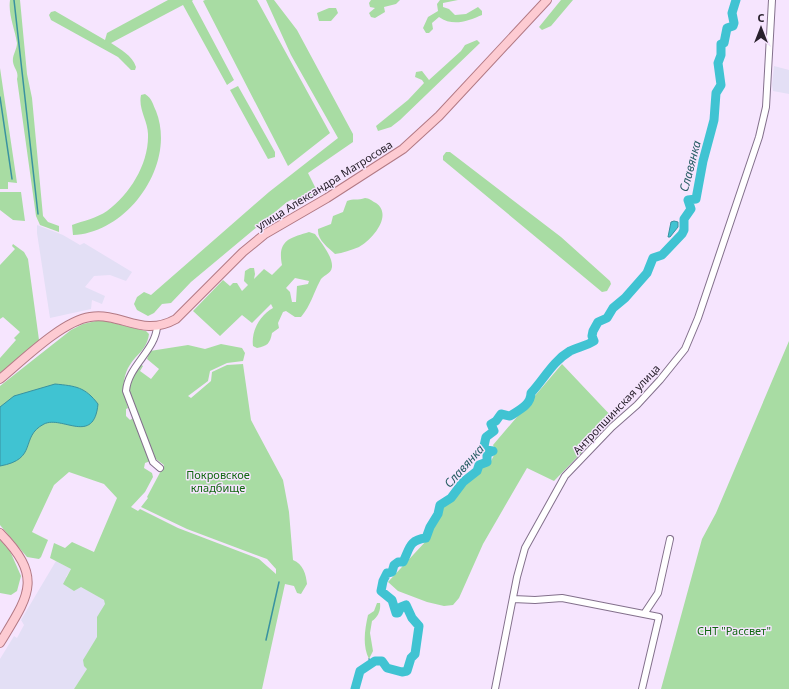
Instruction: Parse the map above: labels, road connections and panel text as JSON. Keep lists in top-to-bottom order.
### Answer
{
  "streets": {
    "main road": ["улица Александра Матросова"],
    "street": ["Антропшинская улица"]
  },
  "water": ["Славянка"],
  "parks": ["Покровское кладбище", "СНТ \"Рассвет\""],
  "north": "top"
}
